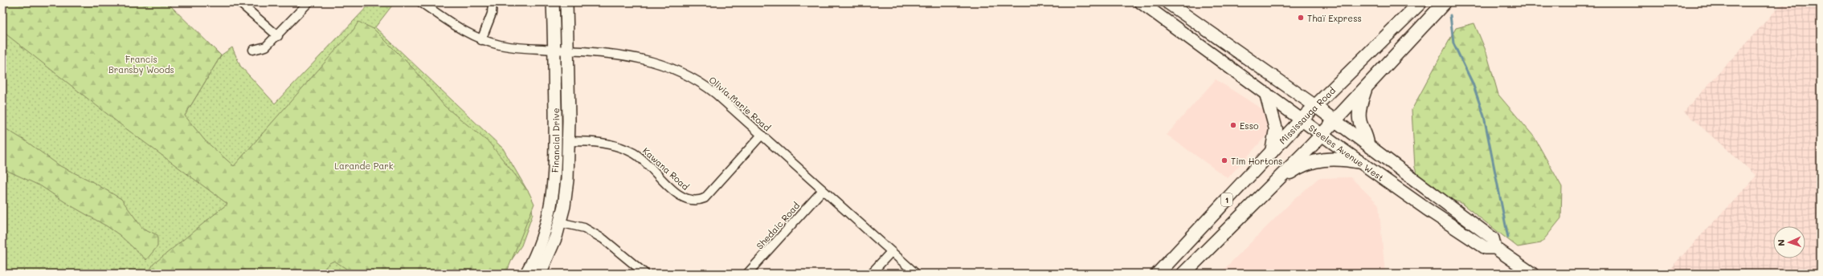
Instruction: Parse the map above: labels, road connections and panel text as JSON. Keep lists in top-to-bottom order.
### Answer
{
  "streets": {
    "main road": [
      "Mississauga Road",
      "Financial Drive",
      "Steeles Avenue West",
      "1"
    ],
    "street": ["Olivia Marie Road", "Kawana Road", "Shedaic Road"]
  },
  "crossings": [
    ["Olivia Marie Road", "Financial Drive"],
    ["Olivia Marie Road", "Kawana Road"],
    ["Olivia Marie Road", "Shedaic Road"],
    ["Mississauga Road", "Steeles Avenue West"],
    ["Financial Drive", "Kawana Road"]
  ],
  "parks": ["Francis Bransby Woods", "Larande Park"],
  "places": ["Thaï Express", "Esso", "Tim Hortons"],
  "north": "left"
}
